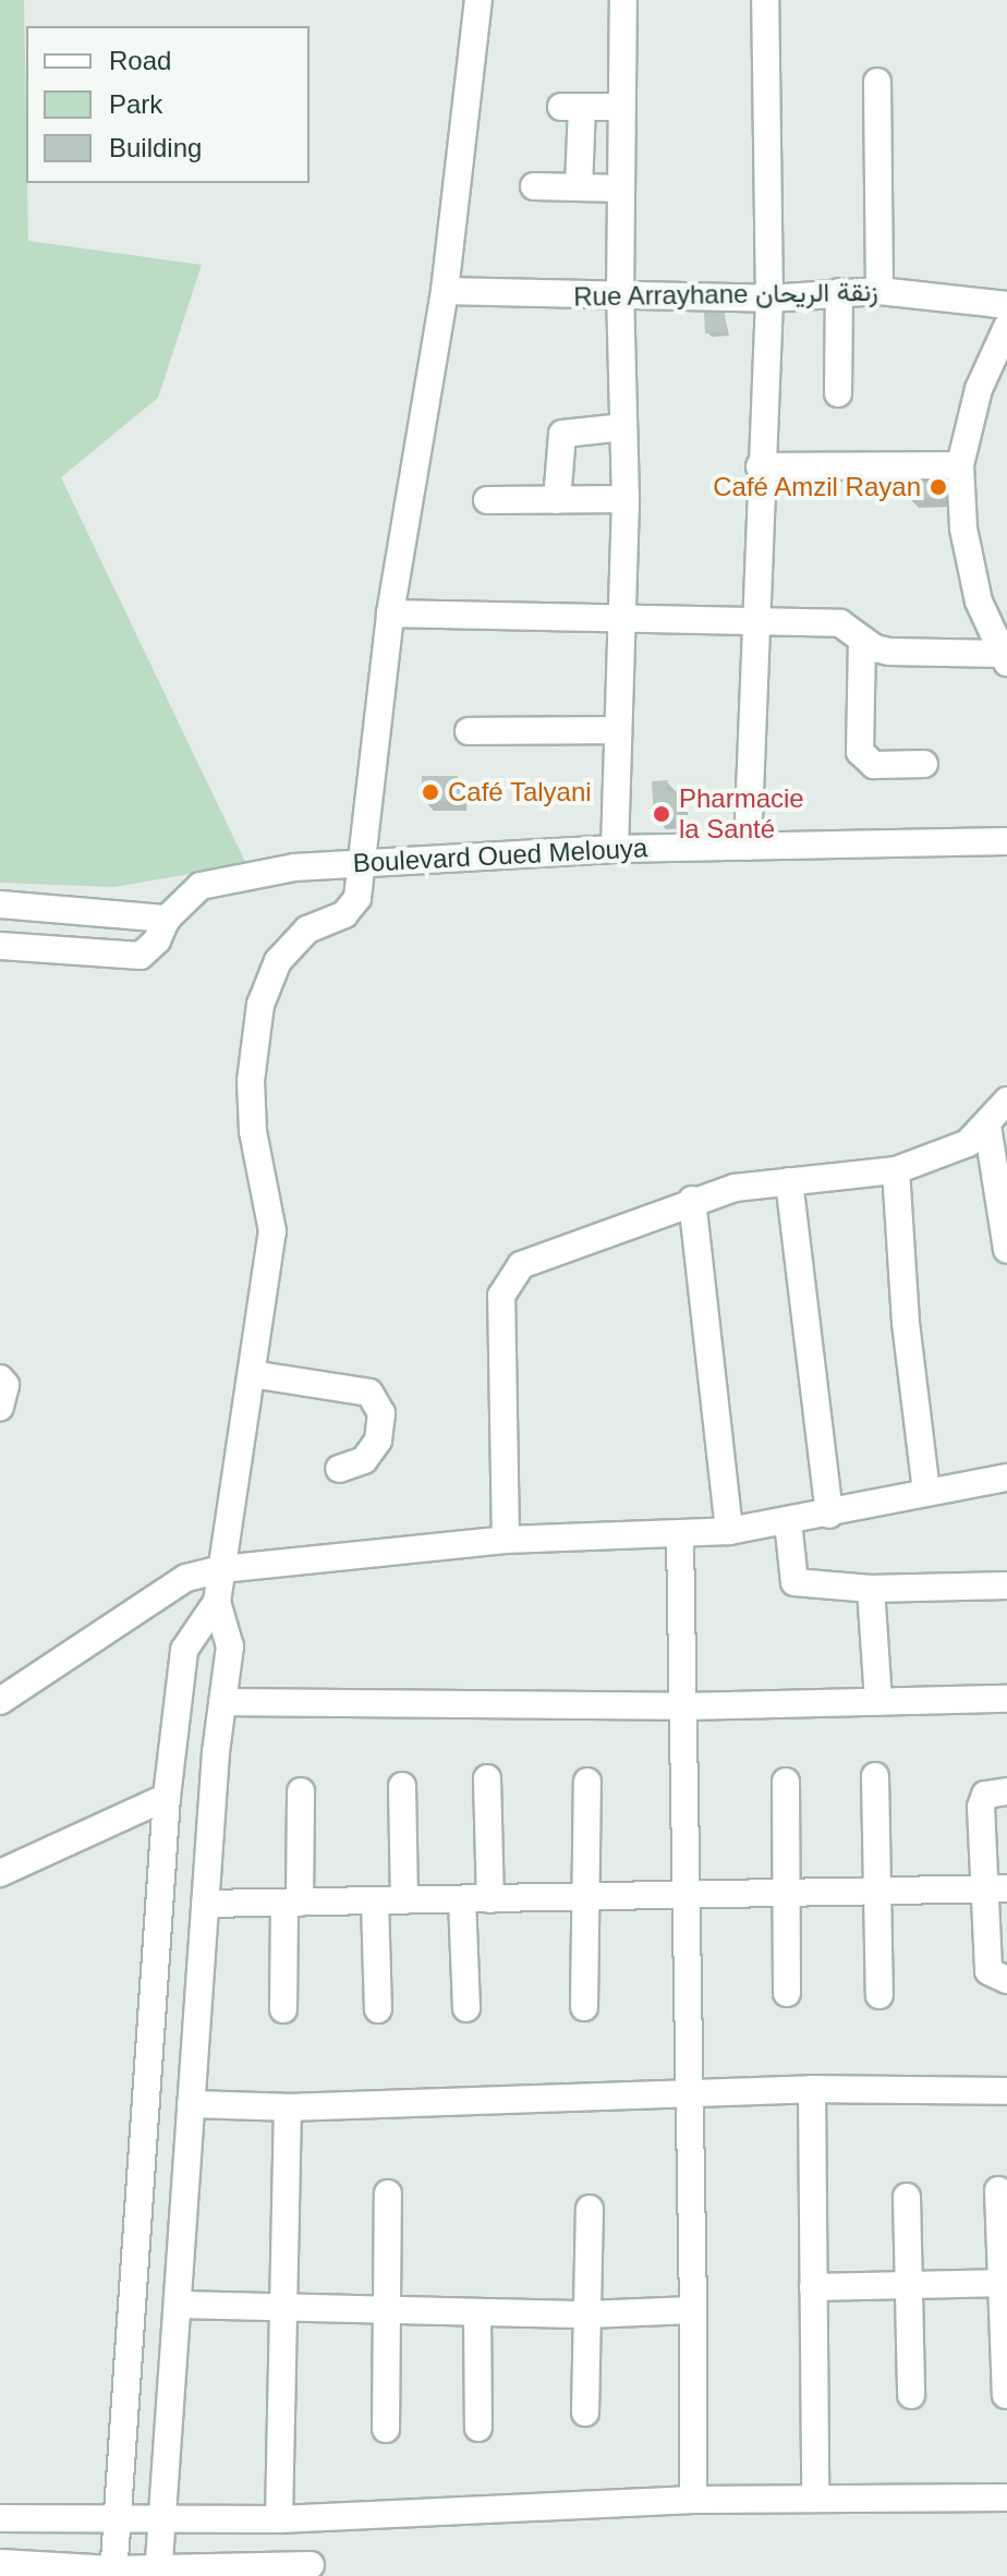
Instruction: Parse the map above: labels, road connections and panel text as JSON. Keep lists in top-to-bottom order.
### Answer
{
  "streets": {
    "street": ["Rue Arrayhane زنقة الريحان", "Boulevard Oued Melouya"]
  },
  "places": ["Café Amzil Rayan", "Café Talyani", "Pharmacie la Santé"],
  "legend": ["Road", "Park", "Building"]
}
